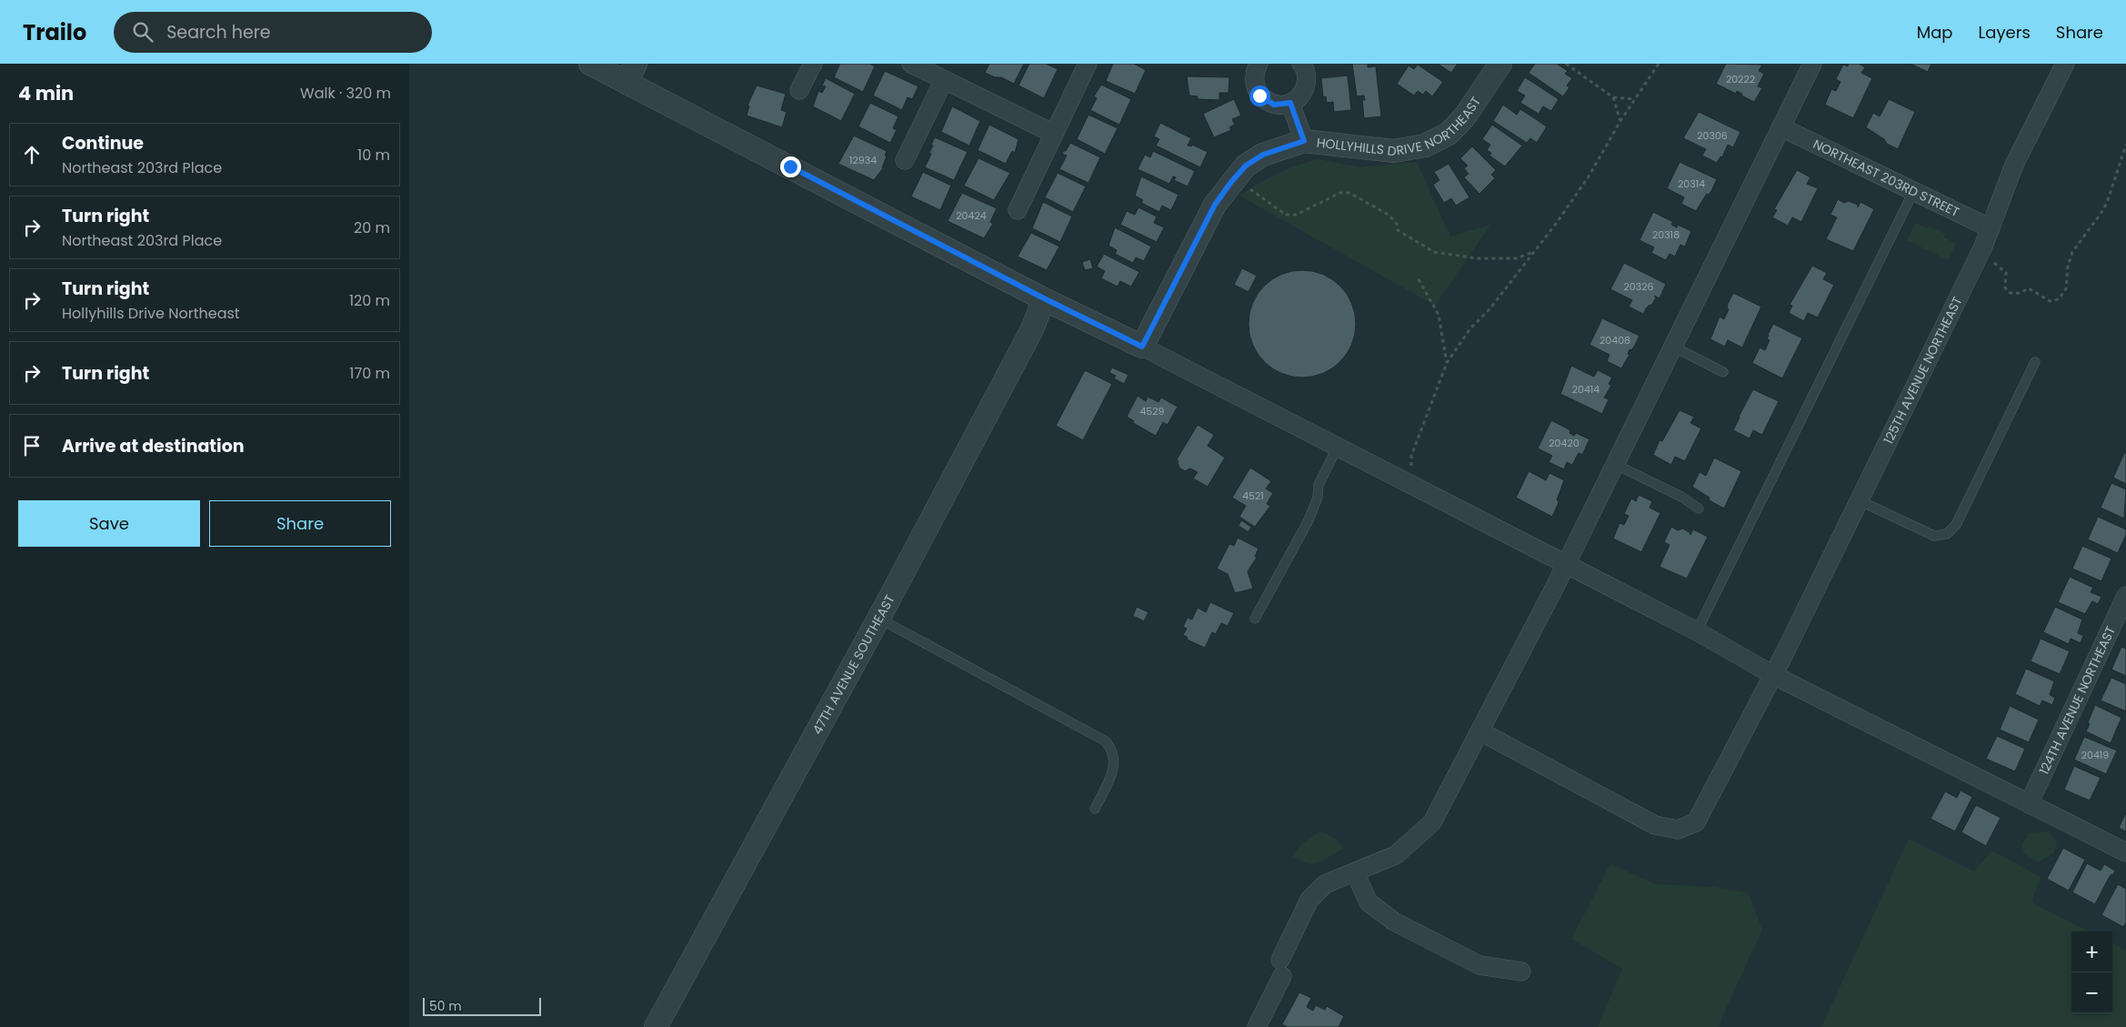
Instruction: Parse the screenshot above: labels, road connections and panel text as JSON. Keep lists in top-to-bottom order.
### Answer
{
  "streets": {
    "street": [
      "HOLLYHILLS DRIVE NORTHEAST",
      "NORTHEAST 203RD STREET",
      "125TH AVENUE NORTHEAST",
      "47TH AVENUE SOUTHEAST",
      "124TH AVENUE NORTHEAST"
    ]
  },
  "crossings": [
    ["NORTHEAST 203RD STREET", "125TH AVENUE NORTHEAST"]
  ],
  "house_numbers": [
    "20222",
    "20306",
    "12934",
    "20314",
    "20424",
    "20318",
    "20326",
    "20408",
    "20414",
    "4529",
    "20420",
    "4521",
    "20419"
  ],
  "scale_bar": "50 m",
  "page": {
    "header": "Trailo",
    "search": "Search here",
    "nav": ["Map", "Layers", "Share"],
    "heading": ["4 min", "Walk · 320 m"],
    "list": [
      ["Continue", "Northeast 203rd Place", "10 m"],
      ["Turn right", "Northeast 203rd Place", "20 m"],
      ["Turn right", "Hollyhills Drive Northeast", "120 m"],
      ["Turn right", "170 m"],
      "Arrive at destination"
    ],
    "buttons": ["Save", "Share"],
    "map_buttons": ["+", "−"],
    "scale": "50 m"
  }
}
